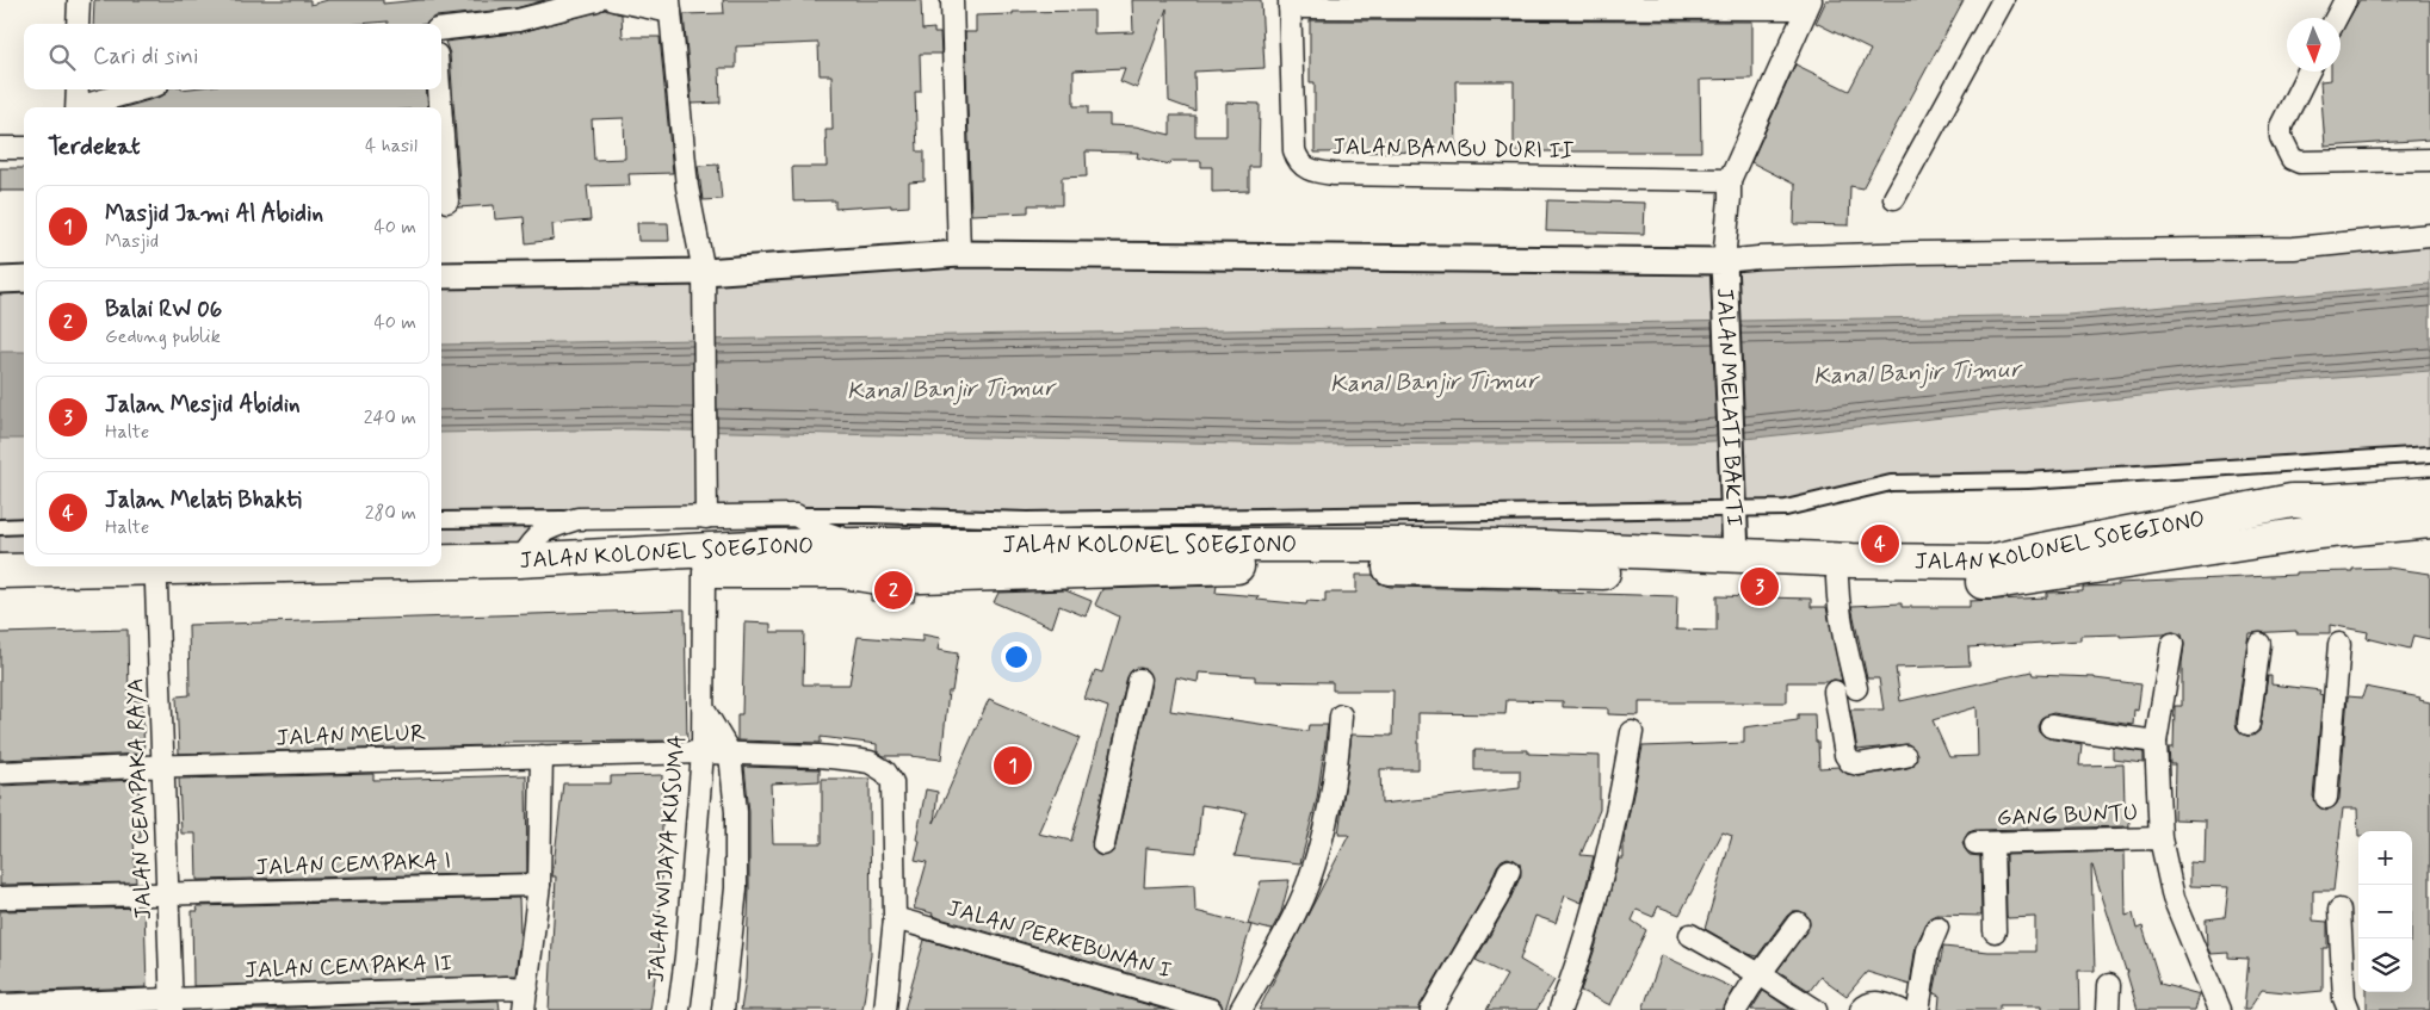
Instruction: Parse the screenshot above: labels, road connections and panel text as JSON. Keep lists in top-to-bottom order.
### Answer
{
  "streets": {
    "main road": ["JALAN KOLONEL SOEGIONO"],
    "street": [
      "JALAN BAMBU DURI II",
      "JALAN MELATI BAKTI",
      "JALAN MELUR",
      "JALAN CEMPAKA RAYA",
      "GANG BUNTU",
      "JALAN WIJAYA KUSUMA",
      "JALAN CEMPAKA I",
      "JALAN PERKEBUNAN I",
      "JALAN CEMPAKA II"
    ]
  },
  "crossings": [
    ["JALAN MELATI BAKTI", "JALAN KOLONEL SOEGIONO"],
    ["JALAN KOLONEL SOEGIONO", "JALAN CEMPAKA RAYA"],
    ["JALAN KOLONEL SOEGIONO", "JALAN WIJAYA KUSUMA"],
    ["JALAN MELUR", "JALAN CEMPAKA RAYA"],
    ["JALAN MELUR", "JALAN WIJAYA KUSUMA"],
    ["JALAN MELUR", "JALAN PERKEBUNAN I"],
    ["JALAN CEMPAKA RAYA", "JALAN CEMPAKA I"],
    ["JALAN CEMPAKA RAYA", "JALAN CEMPAKA II"]
  ],
  "water": ["Kanal Banjir Timur"],
  "north": "bottom",
  "page": {
    "search": "Cari di sini",
    "heading": ["Terdekat", "4 hasil"],
    "list": [
      {
        "mark": "1",
        "name": "Masjid Jami Al Abidin",
        "note": "Masjid",
        "value": "40 m"
      },
      {
        "mark": "2",
        "name": "Balai RW 06",
        "note": "Gedung publik",
        "value": "40 m"
      },
      {
        "mark": "3",
        "name": "Jalan Mesjid Abidin",
        "note": "Halte",
        "value": "240 m"
      },
      {
        "mark": "4",
        "name": "Jalan Melati Bhakti",
        "note": "Halte",
        "value": "280 m"
      }
    ],
    "pins": [
      "4",
      "3",
      "2",
      "1"
    ],
    "map_buttons": ["+", "−"]
  }
}
